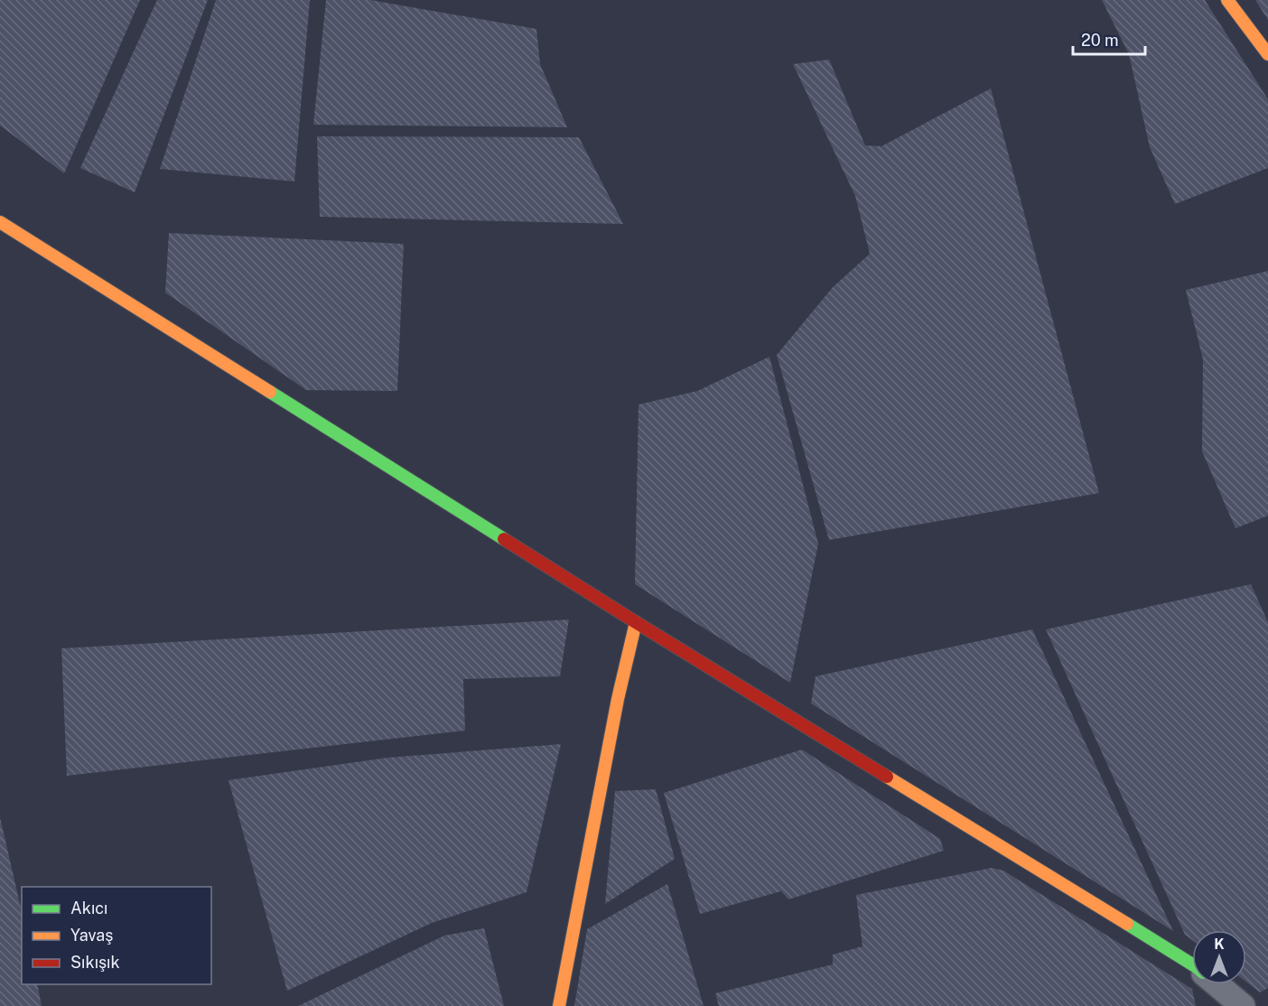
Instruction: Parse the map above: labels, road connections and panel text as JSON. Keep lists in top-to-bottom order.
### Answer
{
  "legend": ["Akıcı", "Yavaş", "Sıkışık"],
  "scale_bar": "20 m",
  "north": "top"
}
